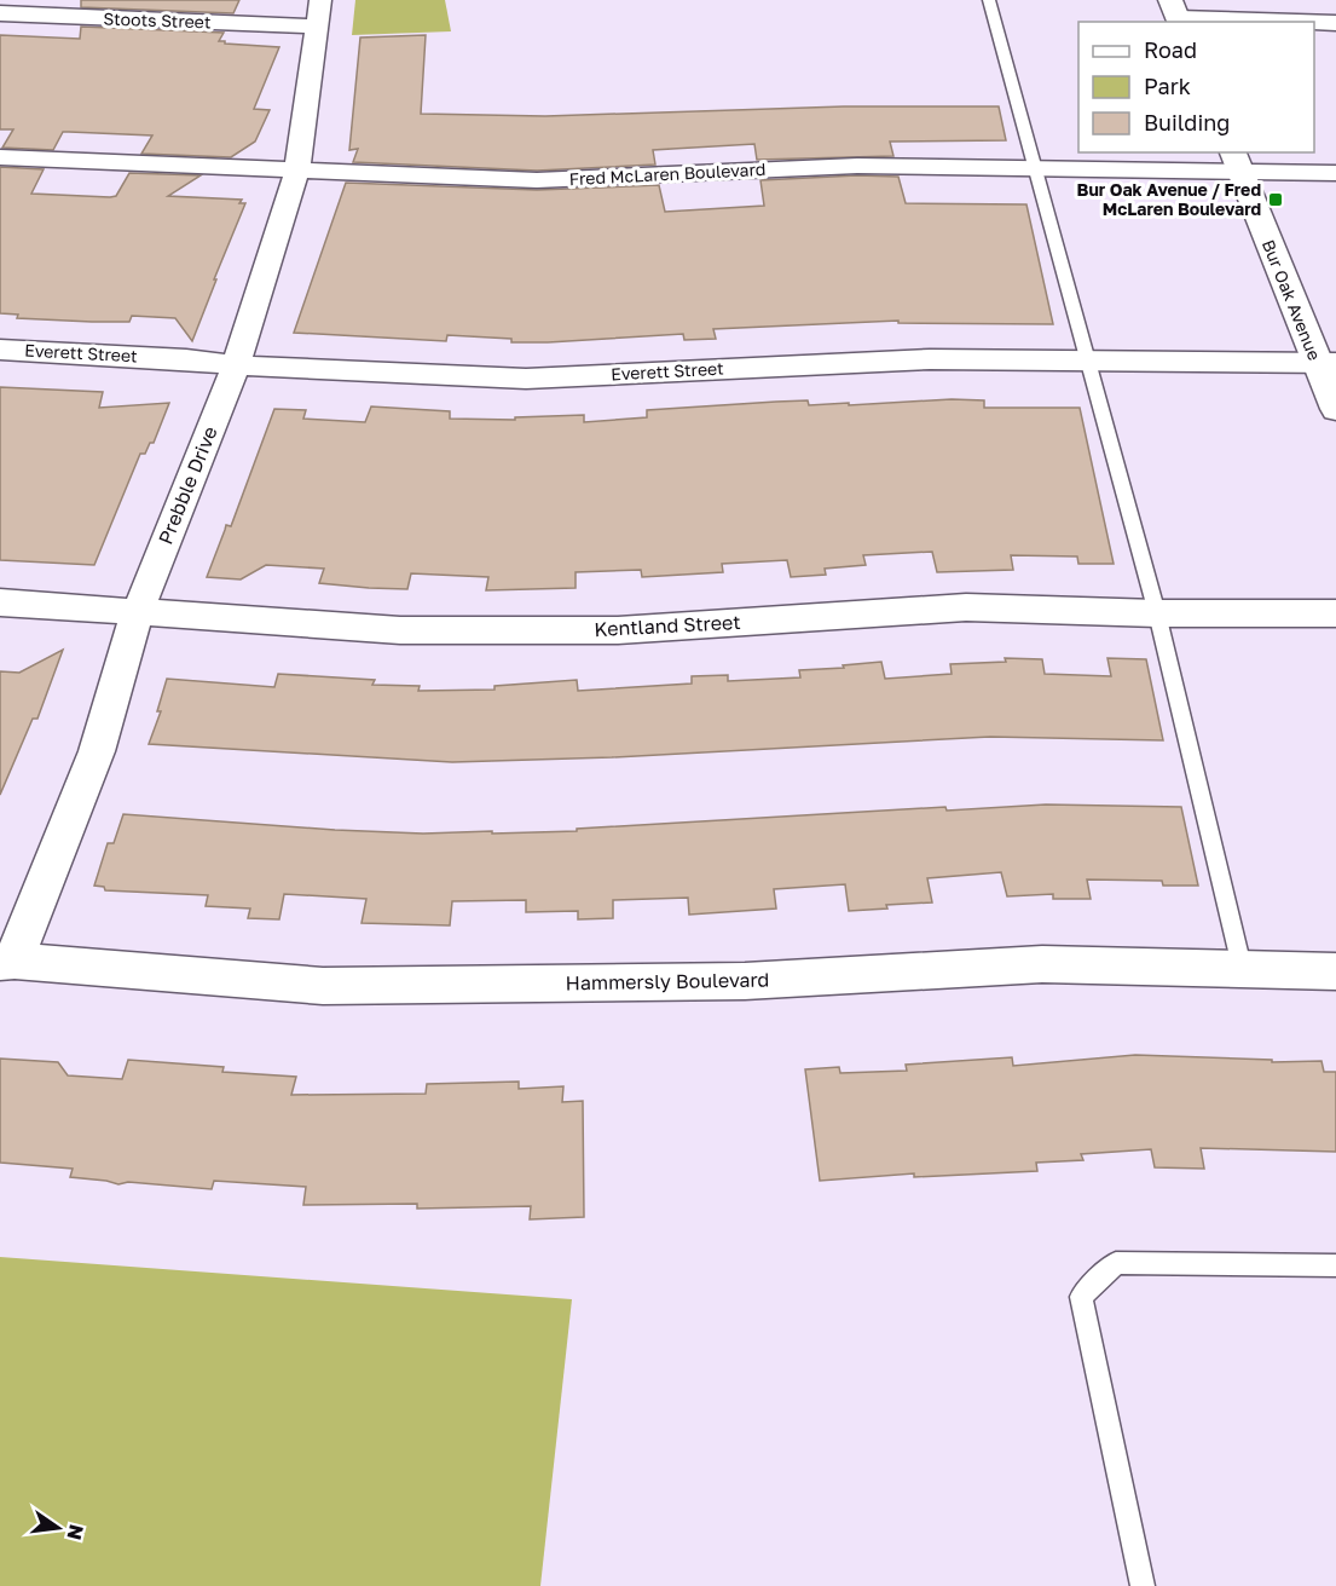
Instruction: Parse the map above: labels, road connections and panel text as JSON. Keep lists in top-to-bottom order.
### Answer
{
  "streets": {
    "street": [
      "Stoots Street",
      "Fred McLaren Boulevard",
      "Bur Oak Avenue",
      "Everett Street",
      "Prebble Drive",
      "Kentland Street",
      "Hammersly Boulevard"
    ]
  },
  "crossings": [
    ["Stoots Street", "Prebble Drive"],
    ["Fred McLaren Boulevard", "Bur Oak Avenue"],
    ["Fred McLaren Boulevard", "Prebble Drive"],
    ["Bur Oak Avenue", "Everett Street"],
    ["Everett Street", "Prebble Drive"],
    ["Prebble Drive", "Kentland Street"],
    ["Prebble Drive", "Hammersly Boulevard"]
  ],
  "places": {
    "transit": ["Bur Oak Avenue / Fred McLaren Boulevard"]
  },
  "legend": ["Road", "Park", "Building"],
  "north": "right"
}
